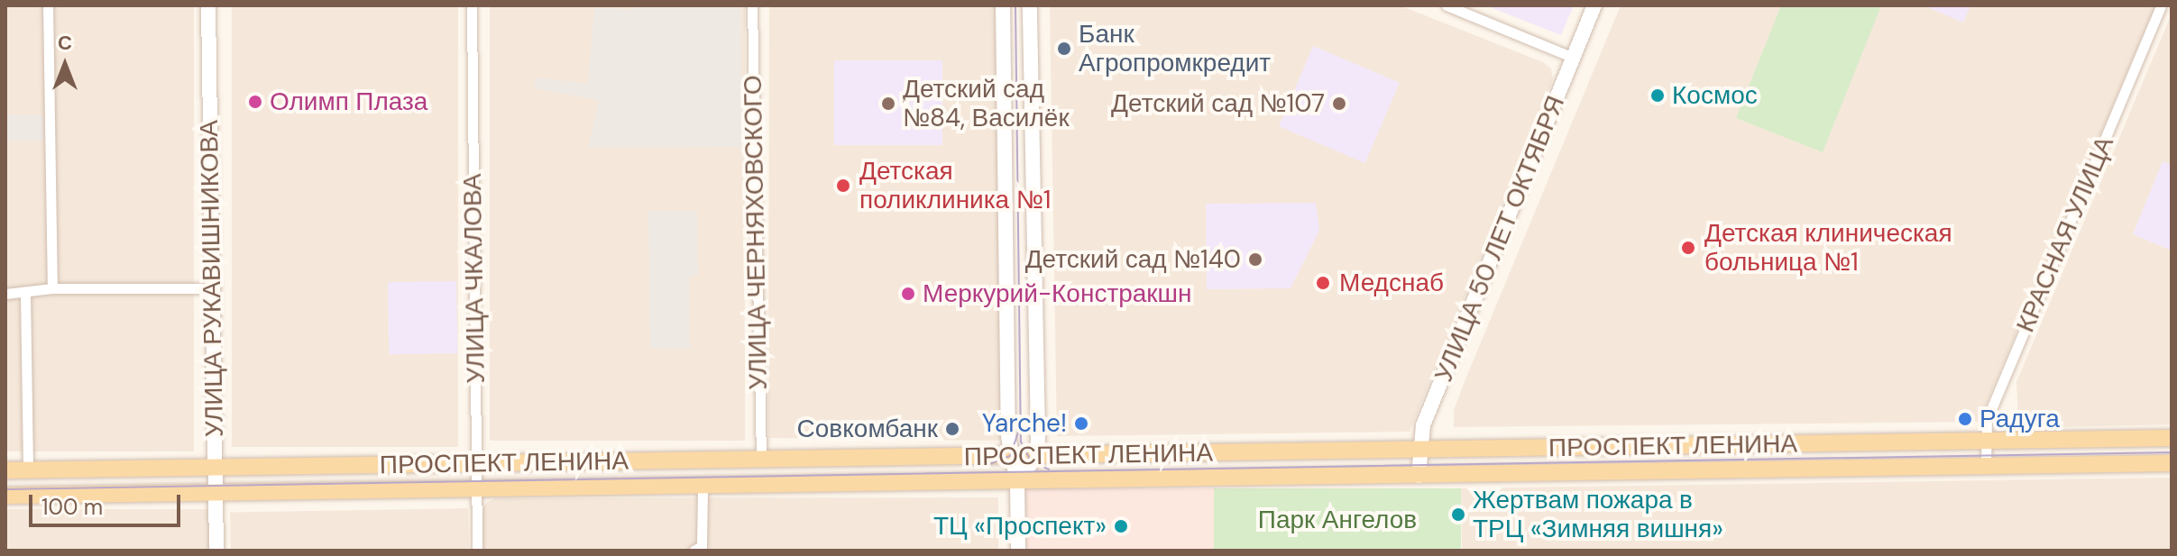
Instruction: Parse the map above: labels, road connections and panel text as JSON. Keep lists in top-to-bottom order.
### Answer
{
  "streets": {
    "main road": ["ПРОСПЕКТ ЛЕНИНА"],
    "street": [
      "УЛИЦА ЧЕРНЯХОВСКОГО",
      "КРАСНАЯ УЛИЦА",
      "УЛИЦА 50 ЛЕТ ОКТЯБРЯ",
      "УЛИЦА РУКАВИШНИКОВА",
      "УЛИЦА ЧКАЛОВА"
    ]
  },
  "crossings": [
    ["УЛИЦА ЧЕРНЯХОВСКОГО", "ПРОСПЕКТ ЛЕНИНА"],
    ["КРАСНАЯ УЛИЦА", "ПРОСПЕКТ ЛЕНИНА"],
    ["УЛИЦА 50 ЛЕТ ОКТЯБРЯ", "ПРОСПЕКТ ЛЕНИНА"],
    ["УЛИЦА РУКАВИШНИКОВА", "ПРОСПЕКТ ЛЕНИНА"],
    ["УЛИЦА ЧКАЛОВА", "ПРОСПЕКТ ЛЕНИНА"]
  ],
  "parks": ["Парк Ангелов"],
  "places": [
    "Банк Агропромкредит",
    "Космос",
    "Олимп Плаза",
    "Детский сад №84, Василёк",
    "Детский сад №107",
    "Детская поликлиника №1",
    "Детская клиническая больница №1",
    "Детский сад №140",
    "Медснаб",
    "Меркурий-Констракшн",
    "Радуга",
    "Yarche!",
    "Совкомбанк",
    "Жертвам пожара в ТРЦ «Зимняя вишня»",
    "ТЦ «Проспект»"
  ],
  "scale_bar": "100 m",
  "north": "top"
}
